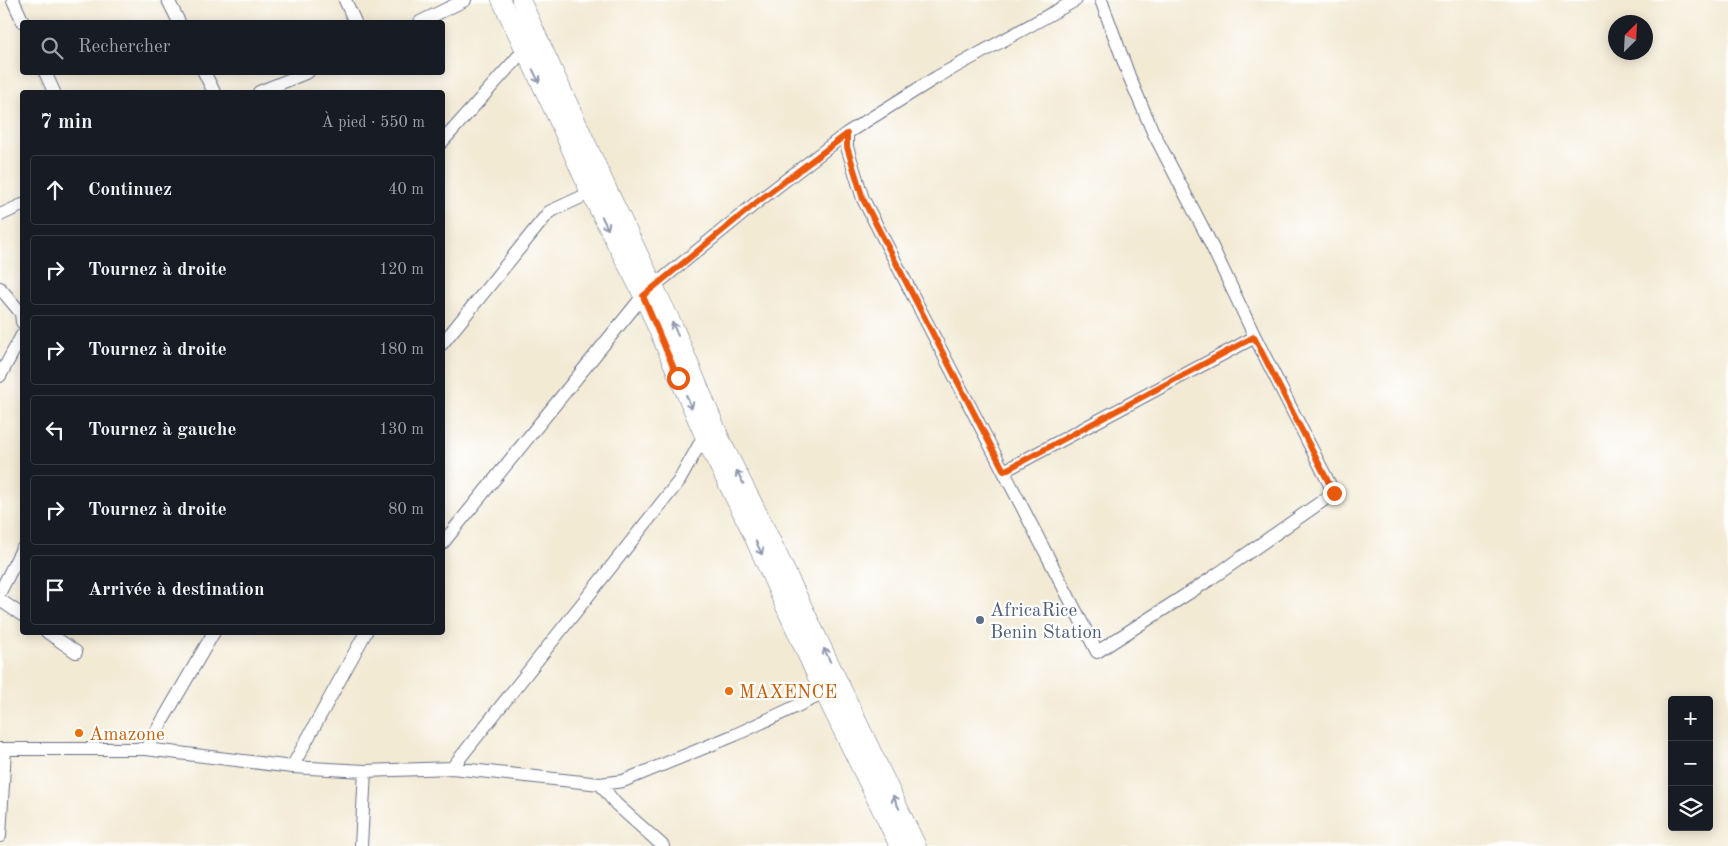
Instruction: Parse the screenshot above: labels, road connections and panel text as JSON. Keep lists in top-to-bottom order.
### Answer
{
  "places": ["AfricaRice Benin Station", "MAXENCE", "Amazone"],
  "north": "top right",
  "page": {
    "search": "Rechercher",
    "heading": ["7 min", "À pied · 550 m"],
    "list": [
      ["Continuez", "40 m"],
      ["Tournez à droite", "120 m"],
      ["Tournez à droite", "180 m"],
      ["Tournez à gauche", "130 m"],
      ["Tournez à droite", "80 m"],
      "Arrivée à destination"
    ],
    "map_buttons": ["+", "−"]
  }
}
